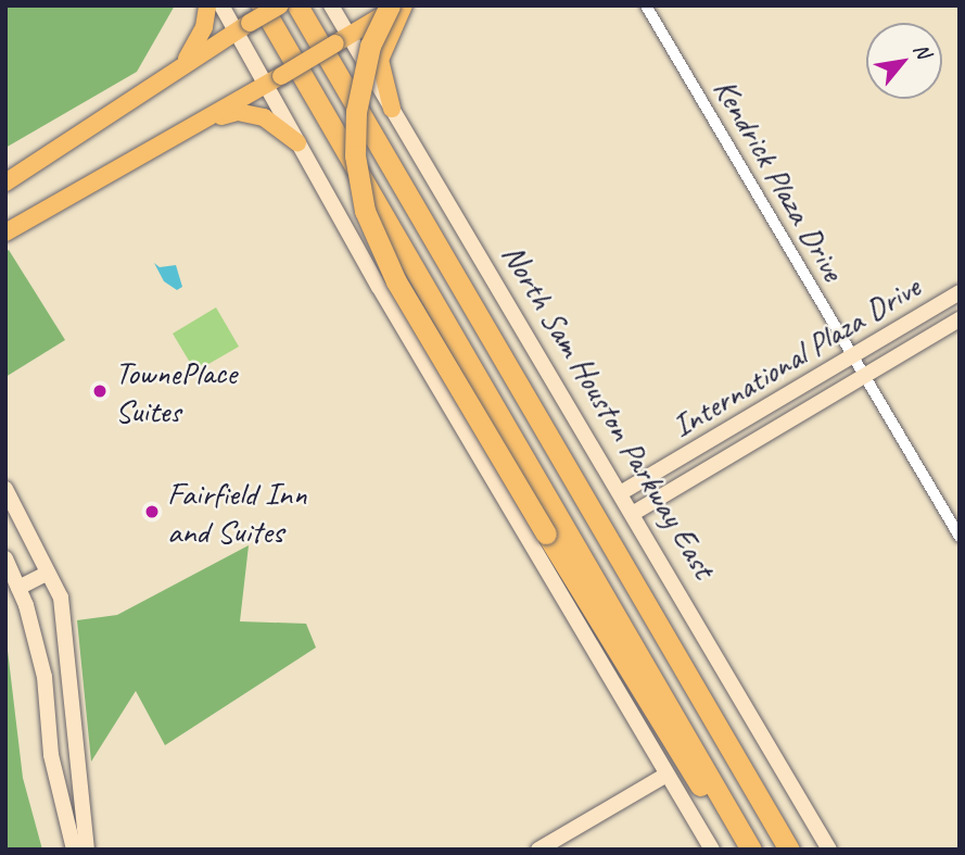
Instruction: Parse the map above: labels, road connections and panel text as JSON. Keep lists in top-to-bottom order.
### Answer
{
  "streets": {
    "highway": ["North Sam Houston Parkway East"],
    "main road": ["International Plaza Drive"],
    "street": ["Kendrick Plaza Drive"]
  },
  "crossings": [
    ["Kendrick Plaza Drive", "International Plaza Drive"],
    ["International Plaza Drive", "North Sam Houston Parkway East"]
  ],
  "places": ["TownePlace Suites", "Fairfield Inn and Suites"],
  "north": "top right"
}
